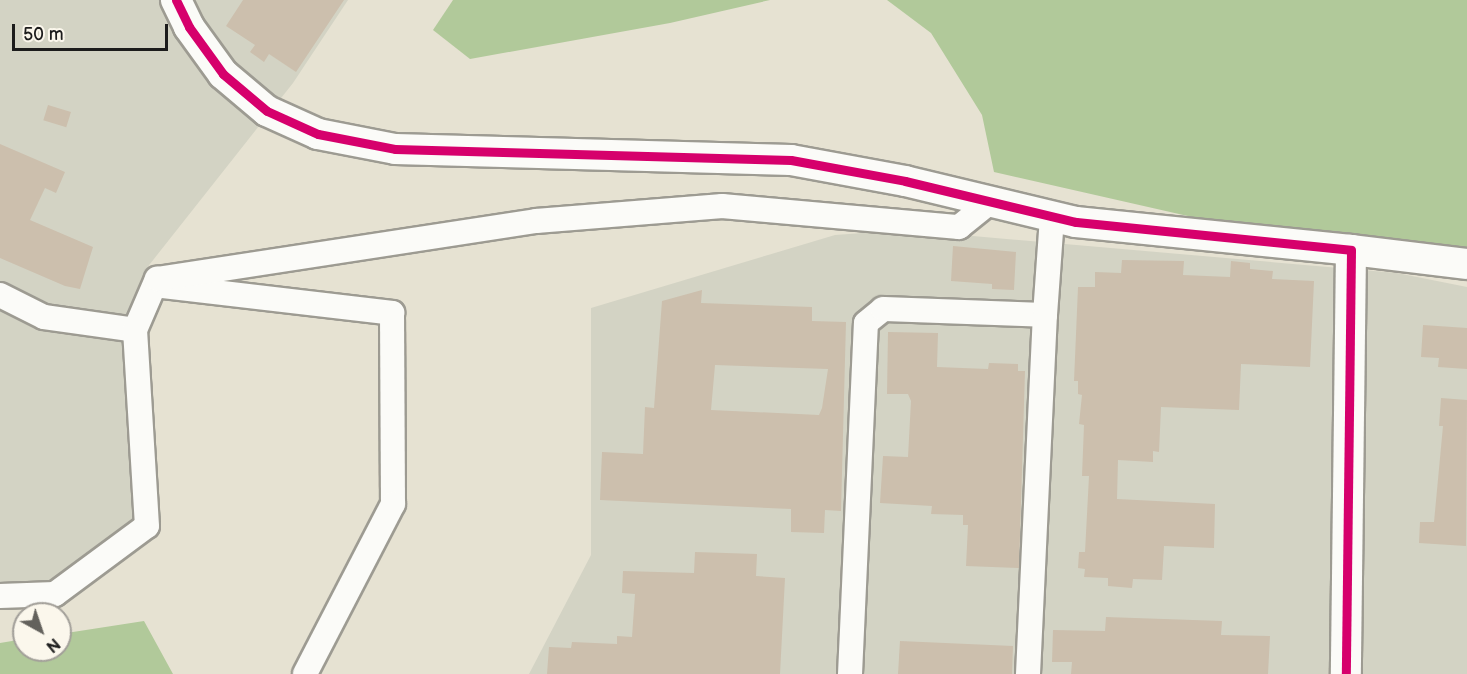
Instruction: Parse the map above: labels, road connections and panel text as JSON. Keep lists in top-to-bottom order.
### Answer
{
  "scale_bar": "50 m",
  "north": "bottom right"
}
